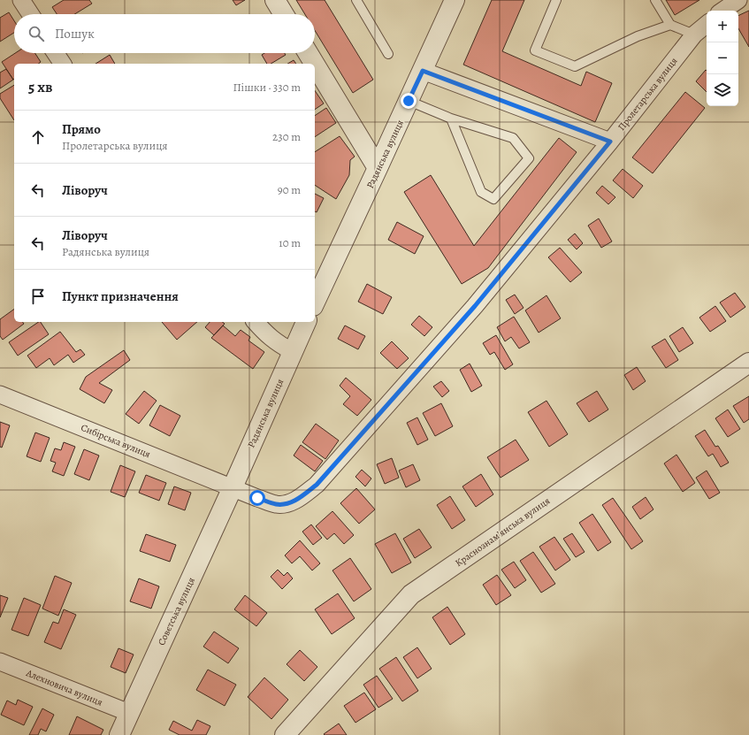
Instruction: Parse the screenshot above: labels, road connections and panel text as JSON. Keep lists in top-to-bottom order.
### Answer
{
  "streets": {
    "street": [
      "Пролетарська вулиця",
      "Радянська вулиця",
      "Сибірська вулиця",
      "Краснознамʼянська вулиця",
      "Совєтська вулиця",
      "Алехновича вулиця"
    ]
  },
  "crossings": [
    ["Пролетарська вулиця", "Радянська вулиця"],
    ["Пролетарська вулиця", "Сибірська вулиця"],
    ["Пролетарська вулиця", "Совєтська вулиця"],
    ["Радянська вулиця", "Сибірська вулиця"],
    ["Радянська вулиця", "Совєтська вулиця"],
    ["Сибірська вулиця", "Совєтська вулиця"],
    ["Совєтська вулиця", "Алехновича вулиця"]
  ],
  "page": {
    "map_buttons": ["+", "−"],
    "search": "Пошук",
    "heading": ["5 хв", "Пішки · 330 m"],
    "list": [
      ["Прямо", "Пролетарська вулиця", "230 m"],
      ["Ліворуч", "90 m"],
      ["Ліворуч", "Радянська вулиця", "10 m"],
      "Пункт призначення"
    ]
  }
}
